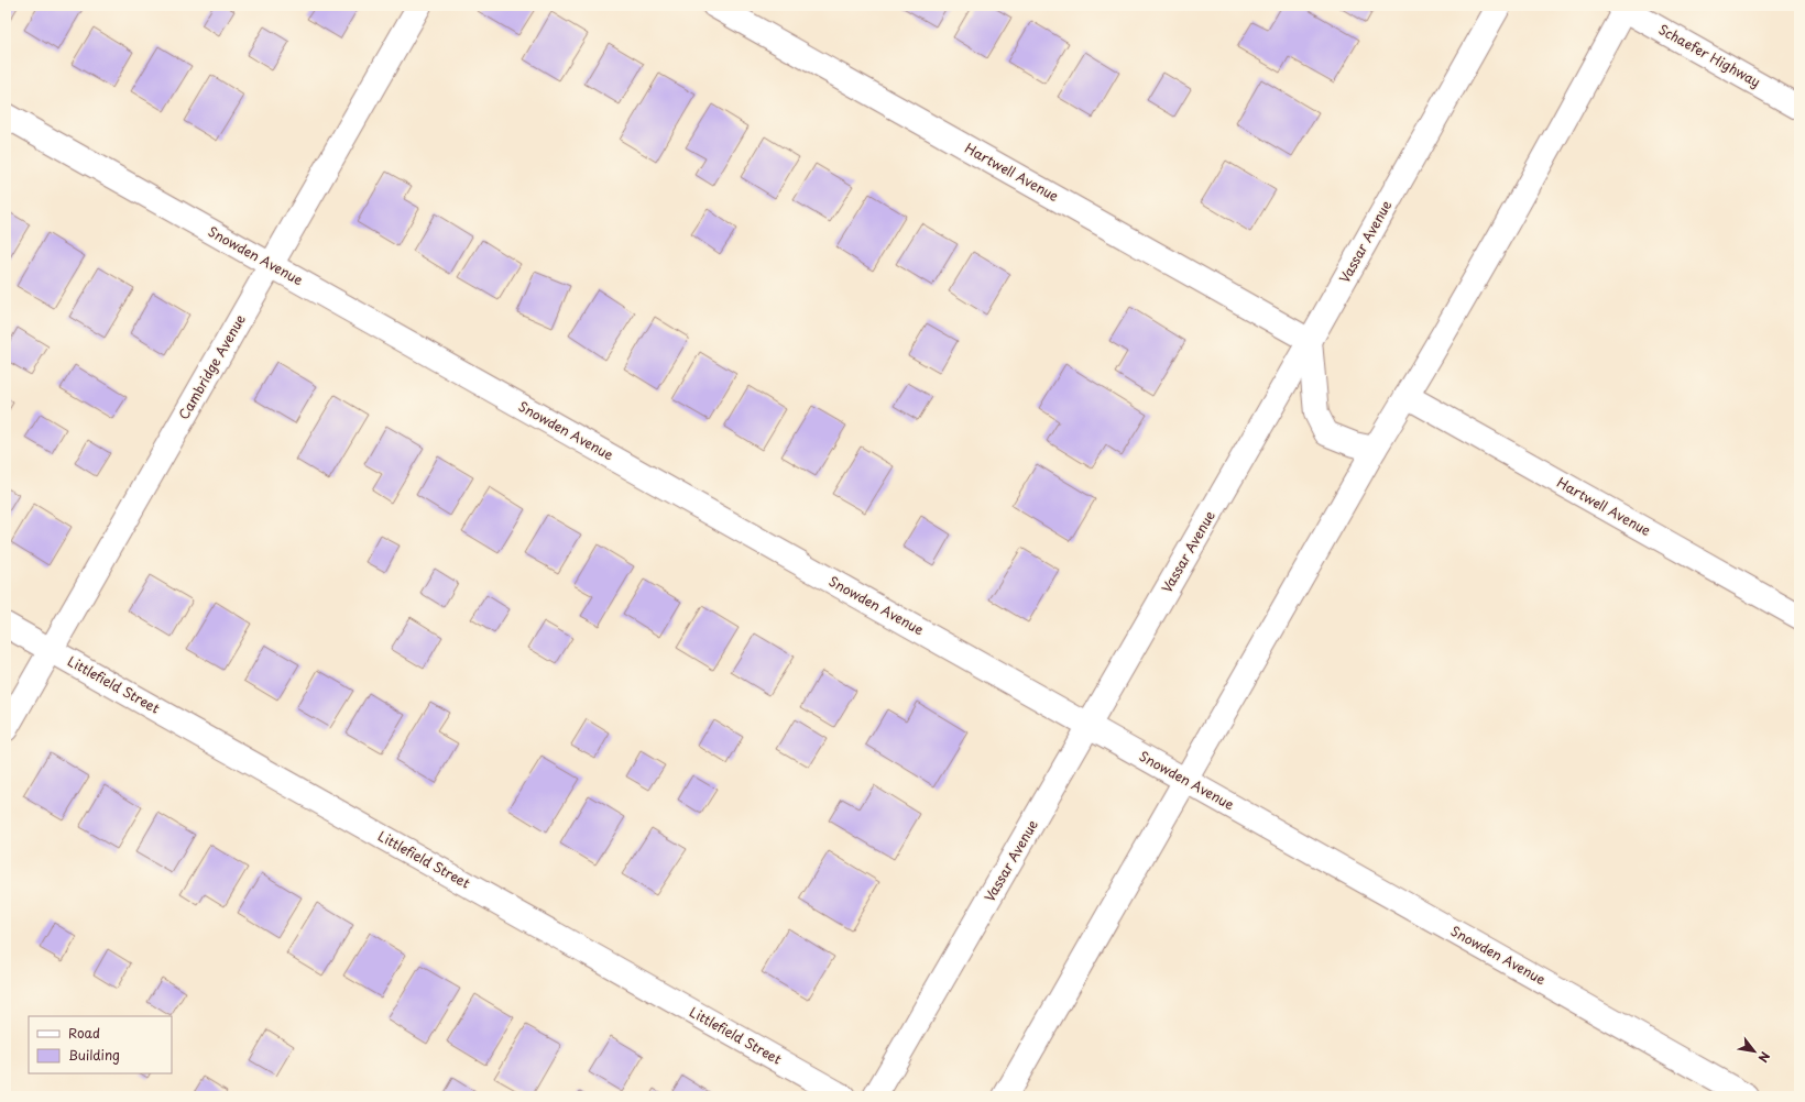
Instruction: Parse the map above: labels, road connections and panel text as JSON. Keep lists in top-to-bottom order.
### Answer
{
  "streets": {
    "street": [
      "Schaefer Highway",
      "Hartwell Avenue",
      "Vassar Avenue",
      "Snowden Avenue",
      "Cambridge Avenue",
      "Littlefield Street"
    ]
  },
  "crossings": [
    ["Hartwell Avenue", "Vassar Avenue"],
    ["Vassar Avenue", "Snowden Avenue"],
    ["Snowden Avenue", "Cambridge Avenue"],
    ["Cambridge Avenue", "Littlefield Street"]
  ],
  "legend": ["Road", "Building"],
  "north": "bottom right"
}
